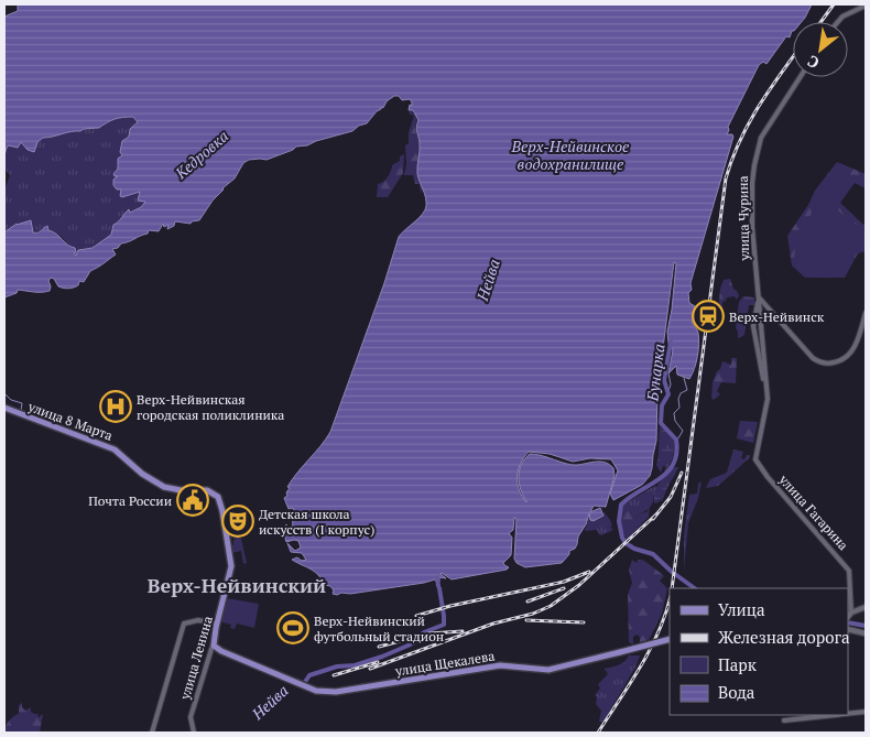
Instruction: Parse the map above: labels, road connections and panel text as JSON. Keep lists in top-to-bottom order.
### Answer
{
  "streets": {
    "main road": ["улица 8 Марта", "улица Ленина", "улица Щекалева"],
    "street": ["улица Чурина", "улица Гагарина"]
  },
  "crossings": [
    ["улица Чурина", "улица Гагарина"],
    ["улица 8 Марта", "улица Ленина"],
    ["улица Ленина", "улица Щекалева"]
  ],
  "districts": ["Верх-Нейвинский"],
  "water": [
    "Верх-Нейвинское водохранилище",
    "Кедровка",
    "Нейва",
    "Бунарка"
  ],
  "places": {
    "station": ["Верх-Нейвинск"],
    "hospital": ["Верх-Нейвинская городская поликлиника"],
    "public building": ["Почта России"],
    "theatre": ["Детская школа искусств (I корпус)"],
    "sports": ["Верх-Нейвинский футбольный стадион"]
  },
  "legend": [
    "Улица",
    "Железная дорога",
    "Парк",
    "Вода"
  ],
  "north": "bottom left"
}
